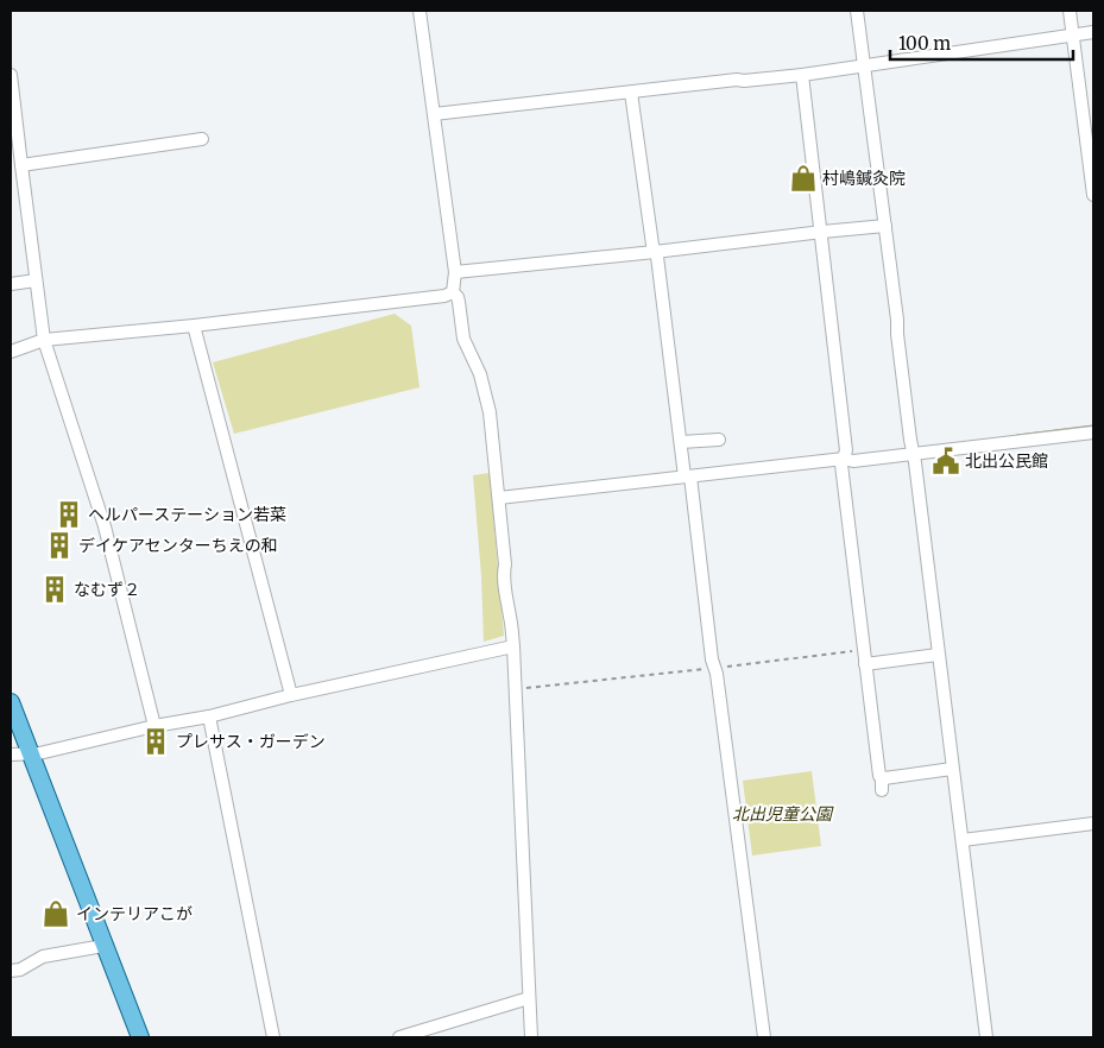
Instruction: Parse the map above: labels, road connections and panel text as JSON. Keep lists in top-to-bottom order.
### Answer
{
  "parks": ["北出児童公園"],
  "places": {
    "shop": ["村嶋鍼灸院", "インテリアこが"],
    "public building": ["北出公民館"],
    "building": [
      "ヘルパーステーション若菜",
      "デイケアセンターちえの和",
      "なむず２",
      "プレサス・ガーデン"
    ]
  },
  "scale_bar": "100 m"
}
